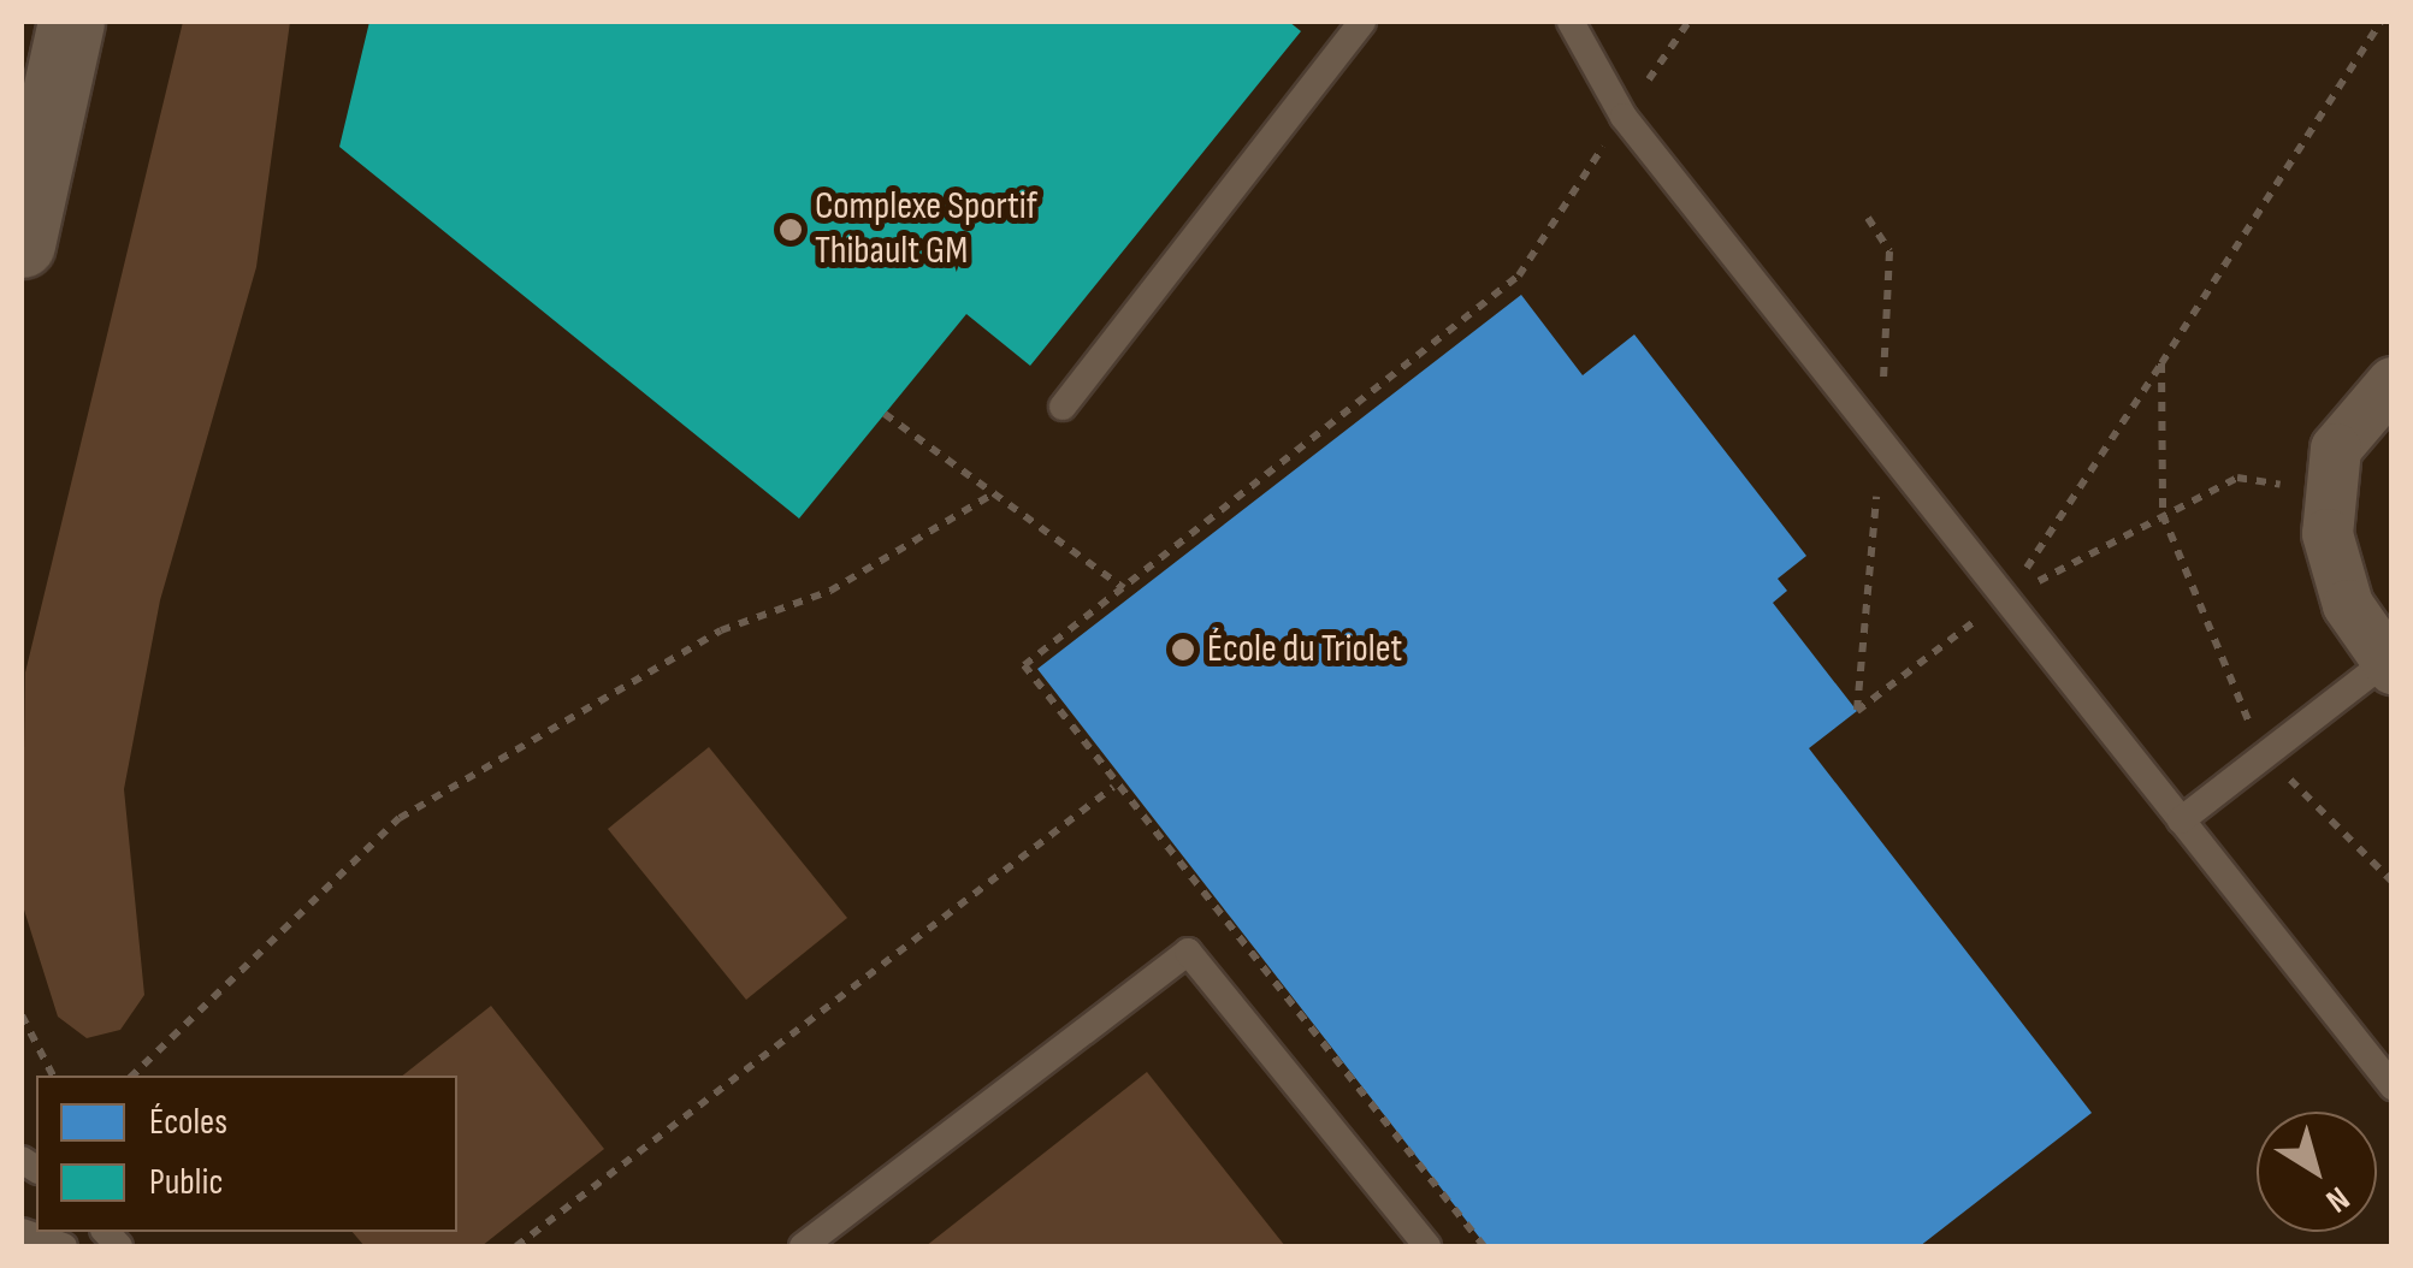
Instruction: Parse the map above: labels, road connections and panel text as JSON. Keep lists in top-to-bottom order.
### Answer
{
  "places": ["Complexe Sportif Thibault GM", "École du Triolet"],
  "legend": ["Écoles", "Public"],
  "north": "bottom right"
}
